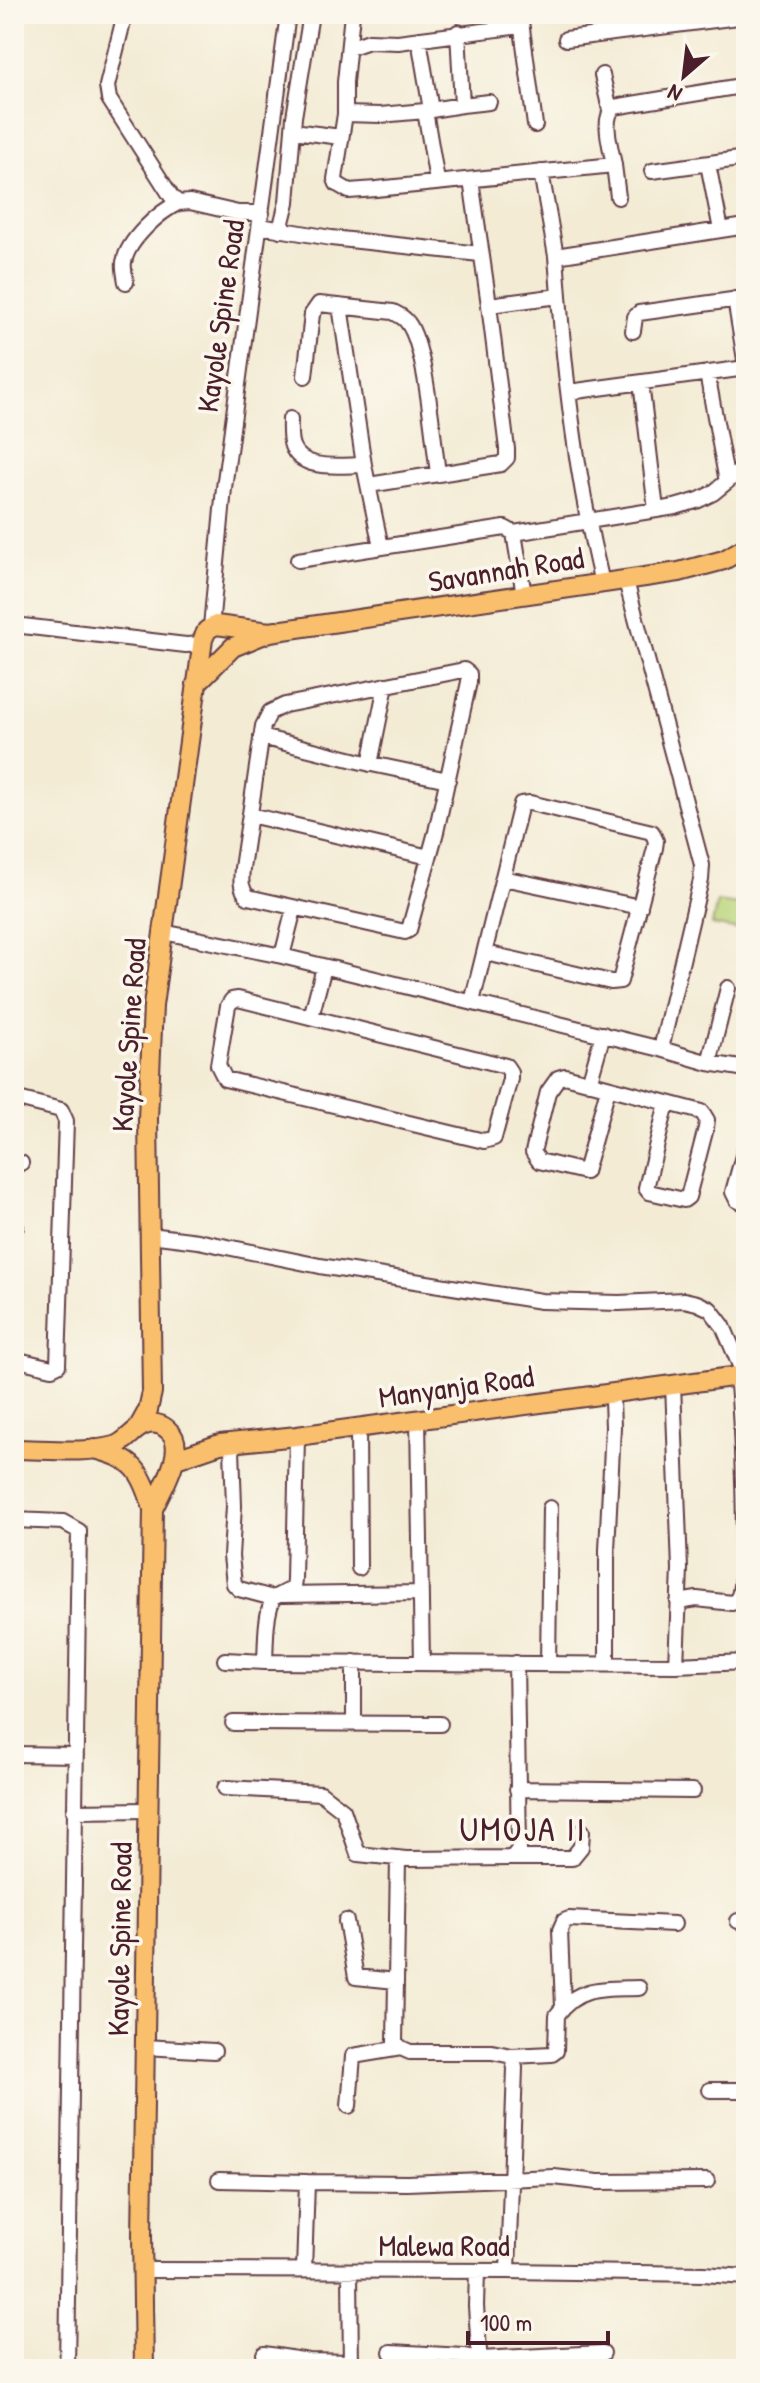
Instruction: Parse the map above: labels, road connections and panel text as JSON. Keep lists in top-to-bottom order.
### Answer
{
  "streets": {
    "main road": ["Kayole Spine Road", "Savannah Road", "Manyanja Road"],
    "street": ["Malewa Road"]
  },
  "crossings": [
    ["Kayole Spine Road", "Savannah Road"],
    ["Kayole Spine Road", "Malewa Road"]
  ],
  "districts": ["UMOJA II"],
  "scale_bar": "100 m",
  "north": "bottom left"
}
